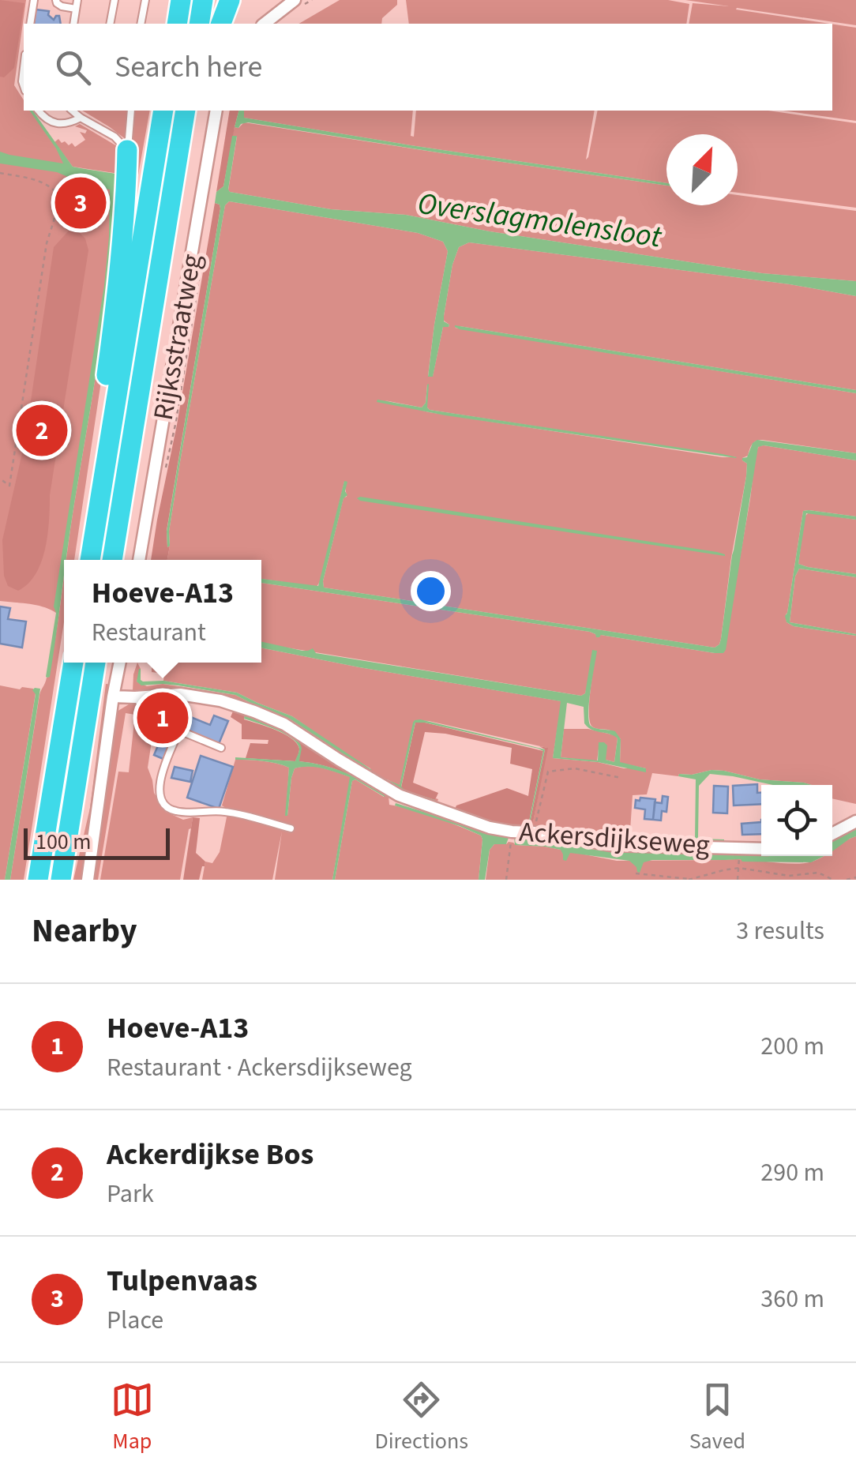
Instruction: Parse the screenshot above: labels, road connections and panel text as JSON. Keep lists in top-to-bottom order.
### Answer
{
  "streets": {
    "street": ["Rijksstraatweg", "Ackersdijkseweg"]
  },
  "water": ["Overslagmolensloot"],
  "scale_bar": "100 m",
  "north": "top right",
  "page": {
    "search": "Search here",
    "pins": ["3", "2", "1"],
    "popup": ["Hoeve-A13", "Restaurant"],
    "scale": "100 m",
    "heading": ["Nearby", "3 results"],
    "list": [
      {
        "mark": "1",
        "name": "Hoeve-A13",
        "note": "Restaurant · Ackersdijkseweg",
        "value": "200 m"
      },
      {
        "mark": "2",
        "name": "Ackerdijkse Bos",
        "note": "Park",
        "value": "290 m"
      },
      {
        "mark": "3",
        "name": "Tulpenvaas",
        "note": "Place",
        "value": "360 m"
      }
    ],
    "nav": ["Map", "Directions", "Saved"]
  }
}
